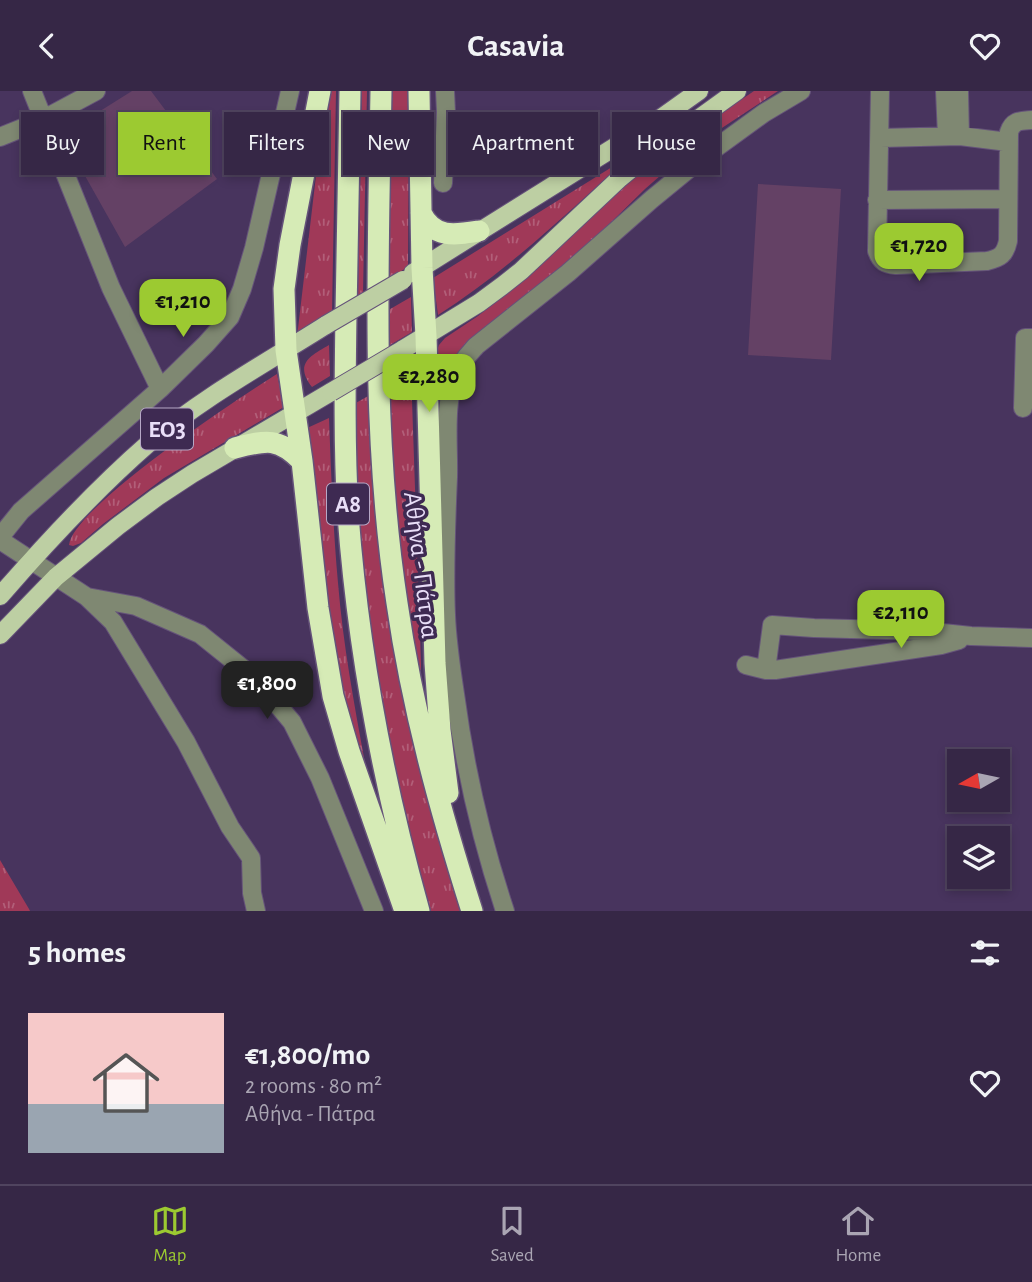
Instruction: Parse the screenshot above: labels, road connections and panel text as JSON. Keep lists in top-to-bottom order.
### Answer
{
  "streets": {
    "highway": ["Α8", "Αθήνα - Πάτρα"],
    "main road": ["ΕΟ3"]
  },
  "north": "left",
  "page": {
    "header": "Casavia",
    "chip": [
      "Buy",
      "Rent",
      "Filters",
      "New",
      "Apartment",
      "House"
    ],
    "price": [
      "€1,720",
      "€1,210",
      "€2,280",
      "€2,110",
      "€1,800"
    ],
    "heading": "5 homes",
    "list": [
      {
        "name": "€1,800/mo",
        "note": "2 rooms · 80 m² · Αθήνα - Πάτρα"
      }
    ],
    "tabs": ["Map", "Saved", "Home"]
  }
}
